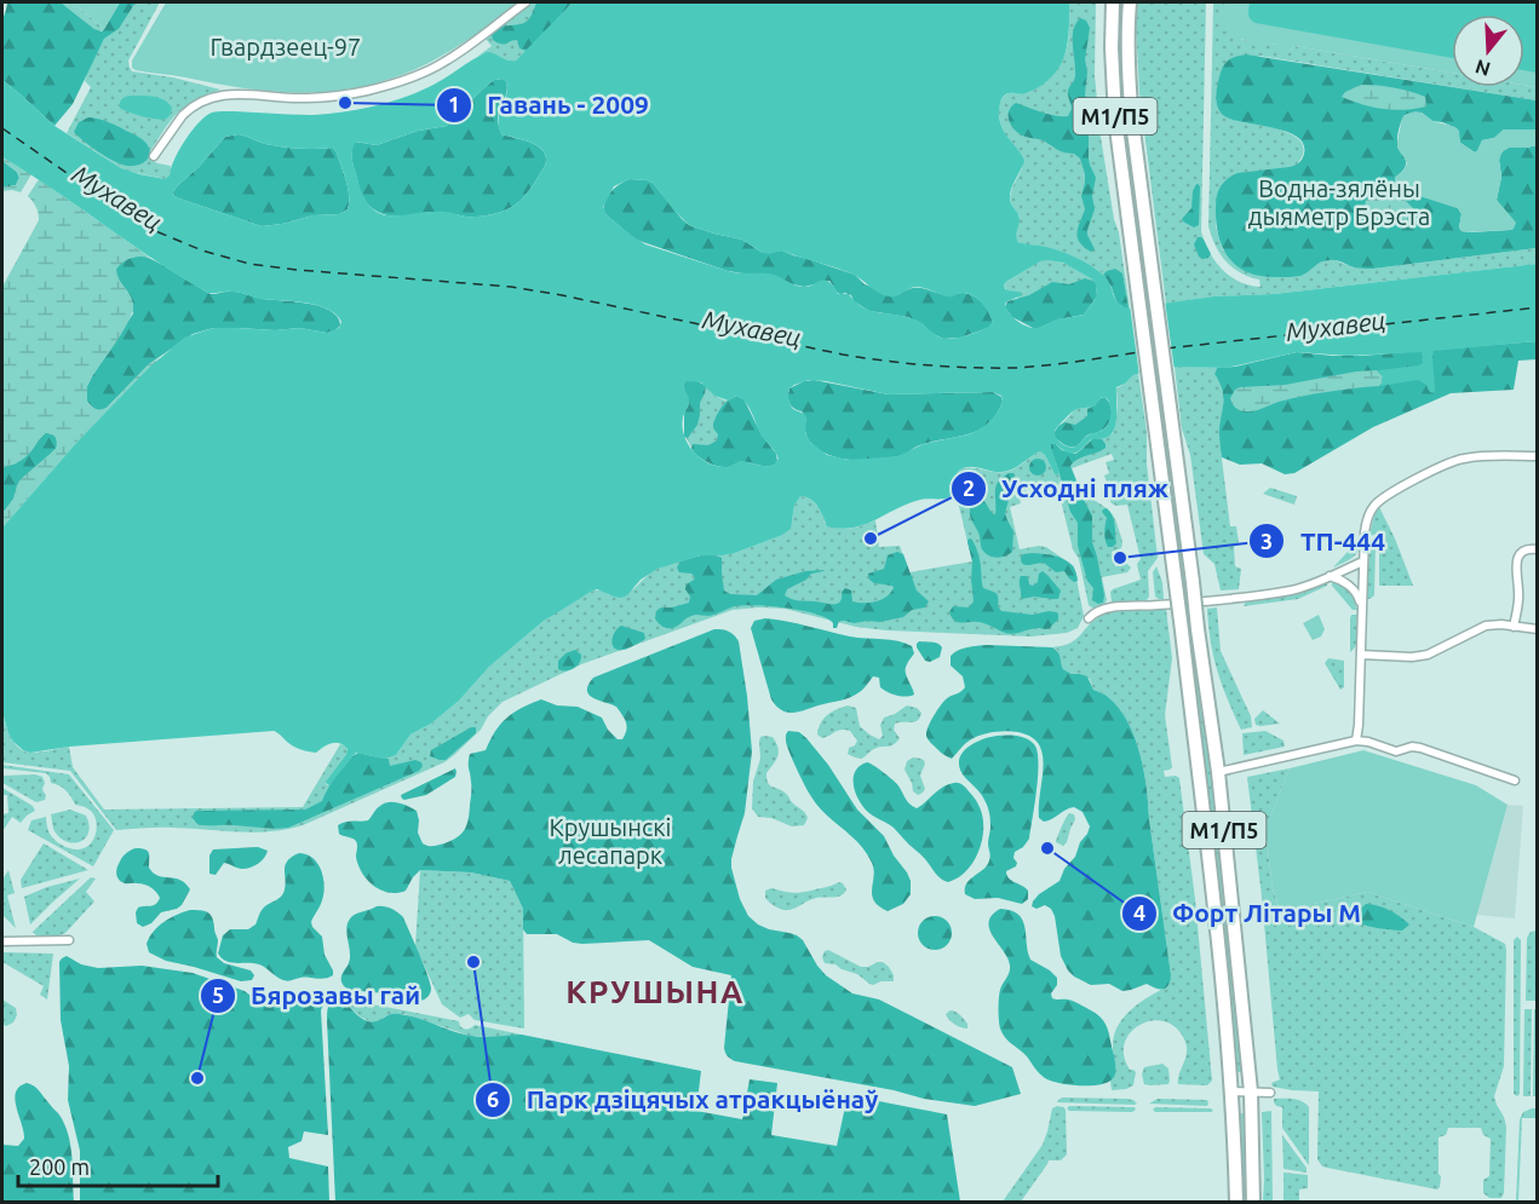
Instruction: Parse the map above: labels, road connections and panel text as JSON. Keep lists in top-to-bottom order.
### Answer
{
  "streets": {
    "highway": ["М1/П5"]
  },
  "districts": ["КРУШЫНА"],
  "water": ["Мухавец"],
  "parks": ["Гвардзеец-97", "Водна-зялёны дыяметр Брэста", "Крушынскі лесапарк"],
  "places": [
    "Гавань - 2009",
    "Усходні пляж",
    "ТП-444",
    "Форт Літары М",
    "Парк дзіцячых атракцыёнаў",
    "Бярозавы гай"
  ],
  "scale_bar": "200 m",
  "north": "bottom"
}
